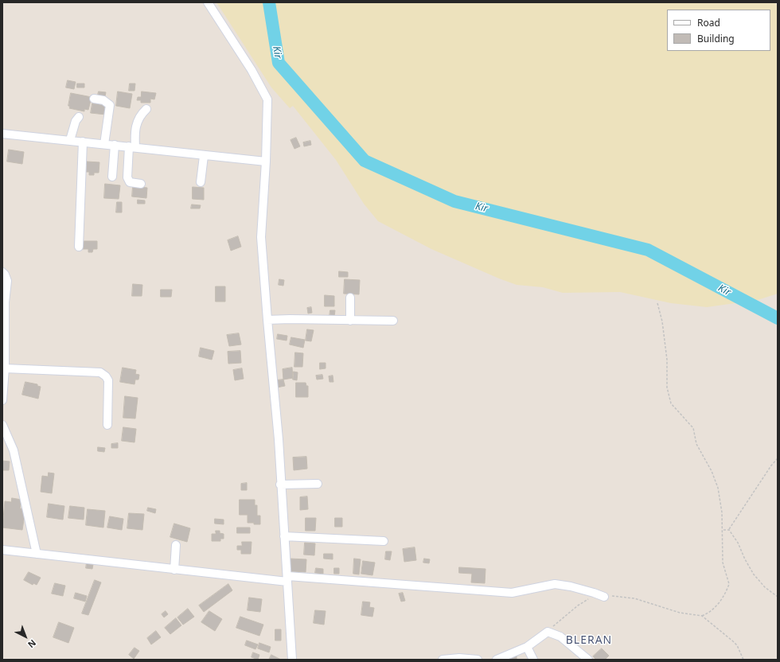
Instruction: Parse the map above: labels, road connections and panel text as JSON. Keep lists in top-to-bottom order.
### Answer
{
  "districts": ["BLERAN"],
  "water": ["Kir"],
  "legend": ["Road", "Building"],
  "north": "bottom right"
}
